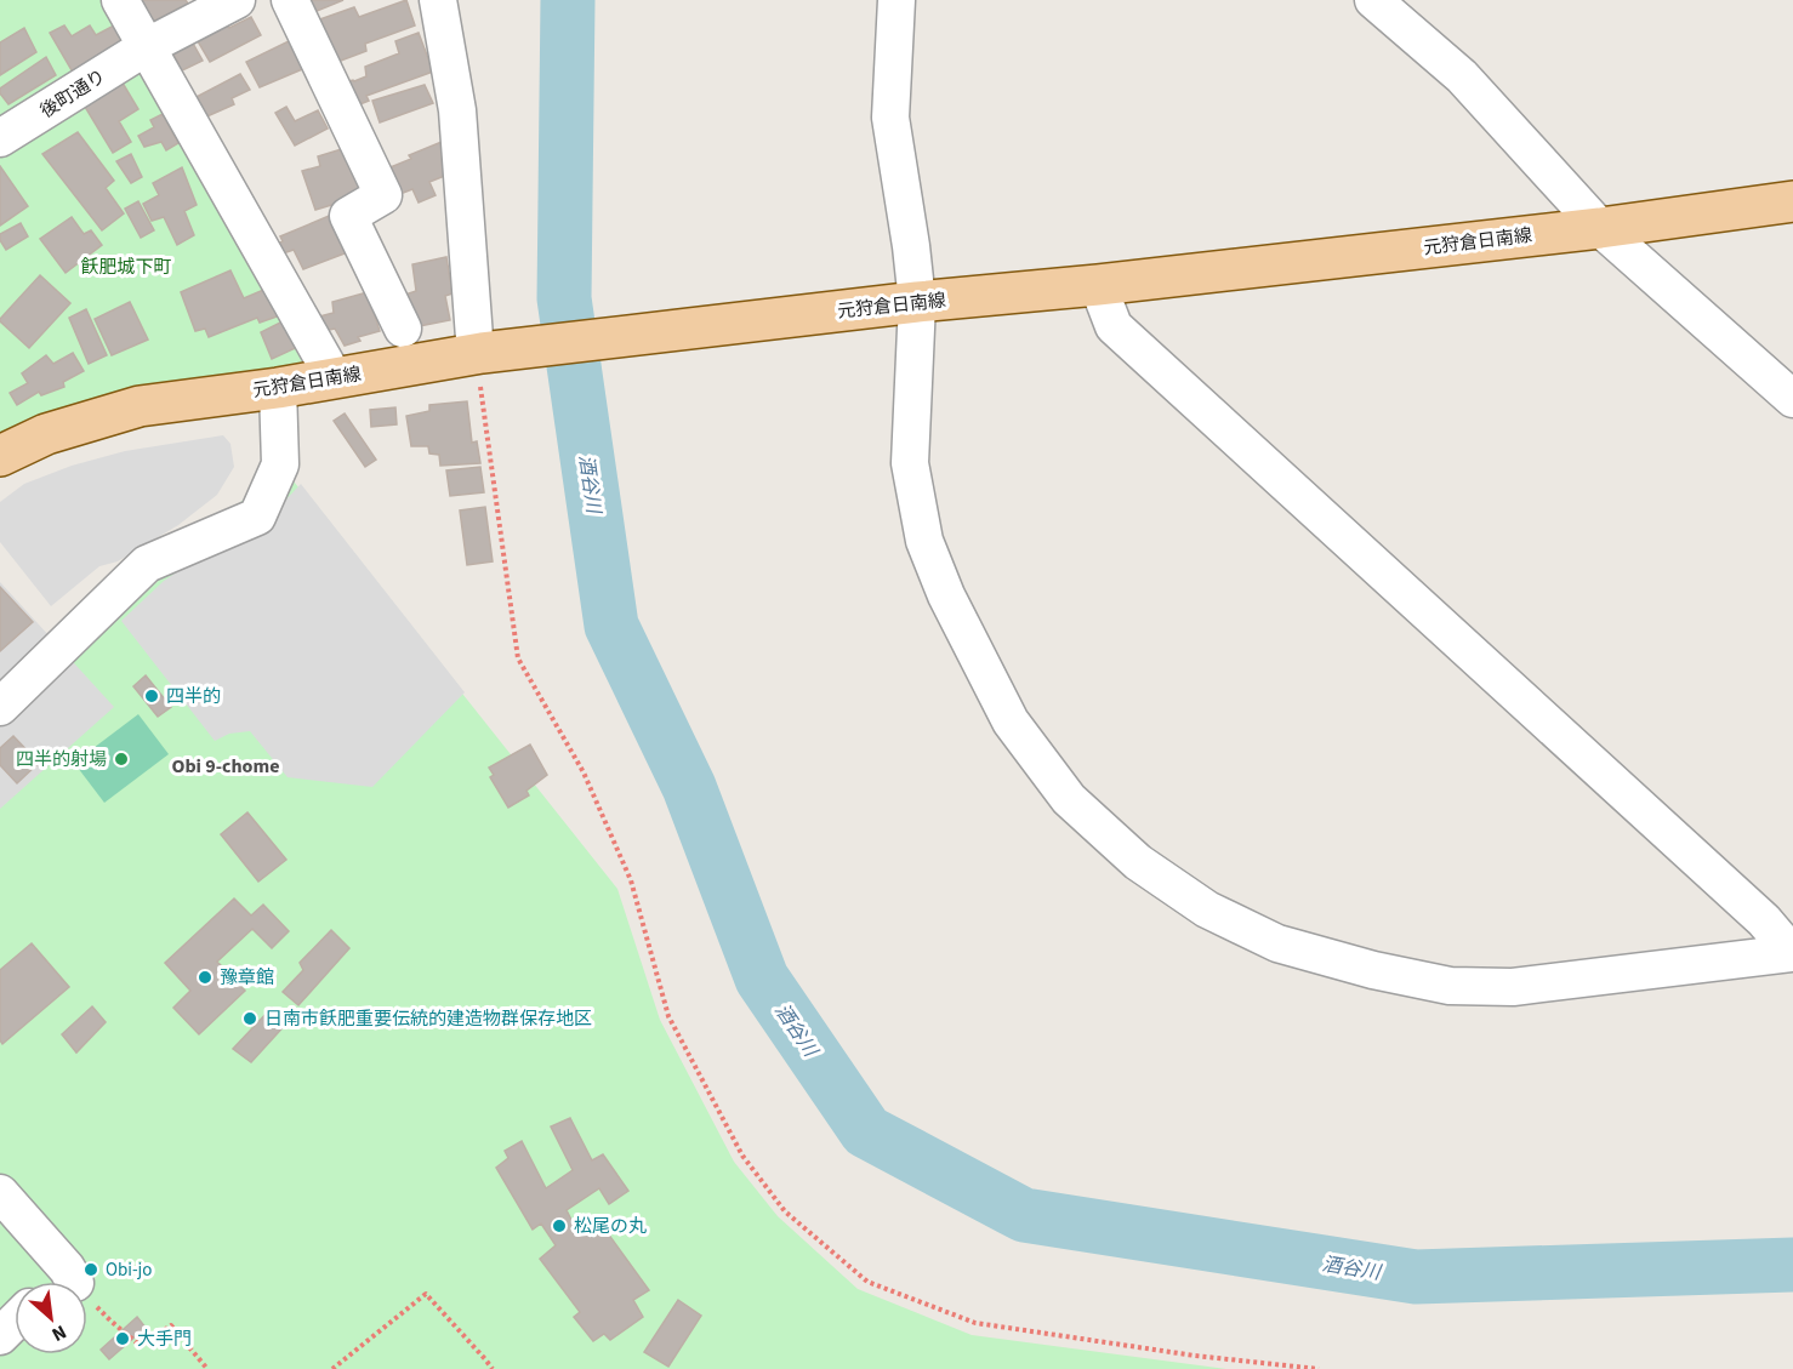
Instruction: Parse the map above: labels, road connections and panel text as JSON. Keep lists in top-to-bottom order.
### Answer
{
  "streets": {
    "main road": ["元狩倉日南線"],
    "street": ["後町通り"]
  },
  "districts": ["Obi 9-chome"],
  "water": ["酒谷川"],
  "parks": ["飫肥城下町"],
  "places": [
    "四半的",
    "四半的射場",
    "豫章館",
    "日南市飫肥重要伝統的建造物群保存地区",
    "松尾の丸",
    "Obi-jo",
    "大手門"
  ],
  "north": "bottom right"
}
